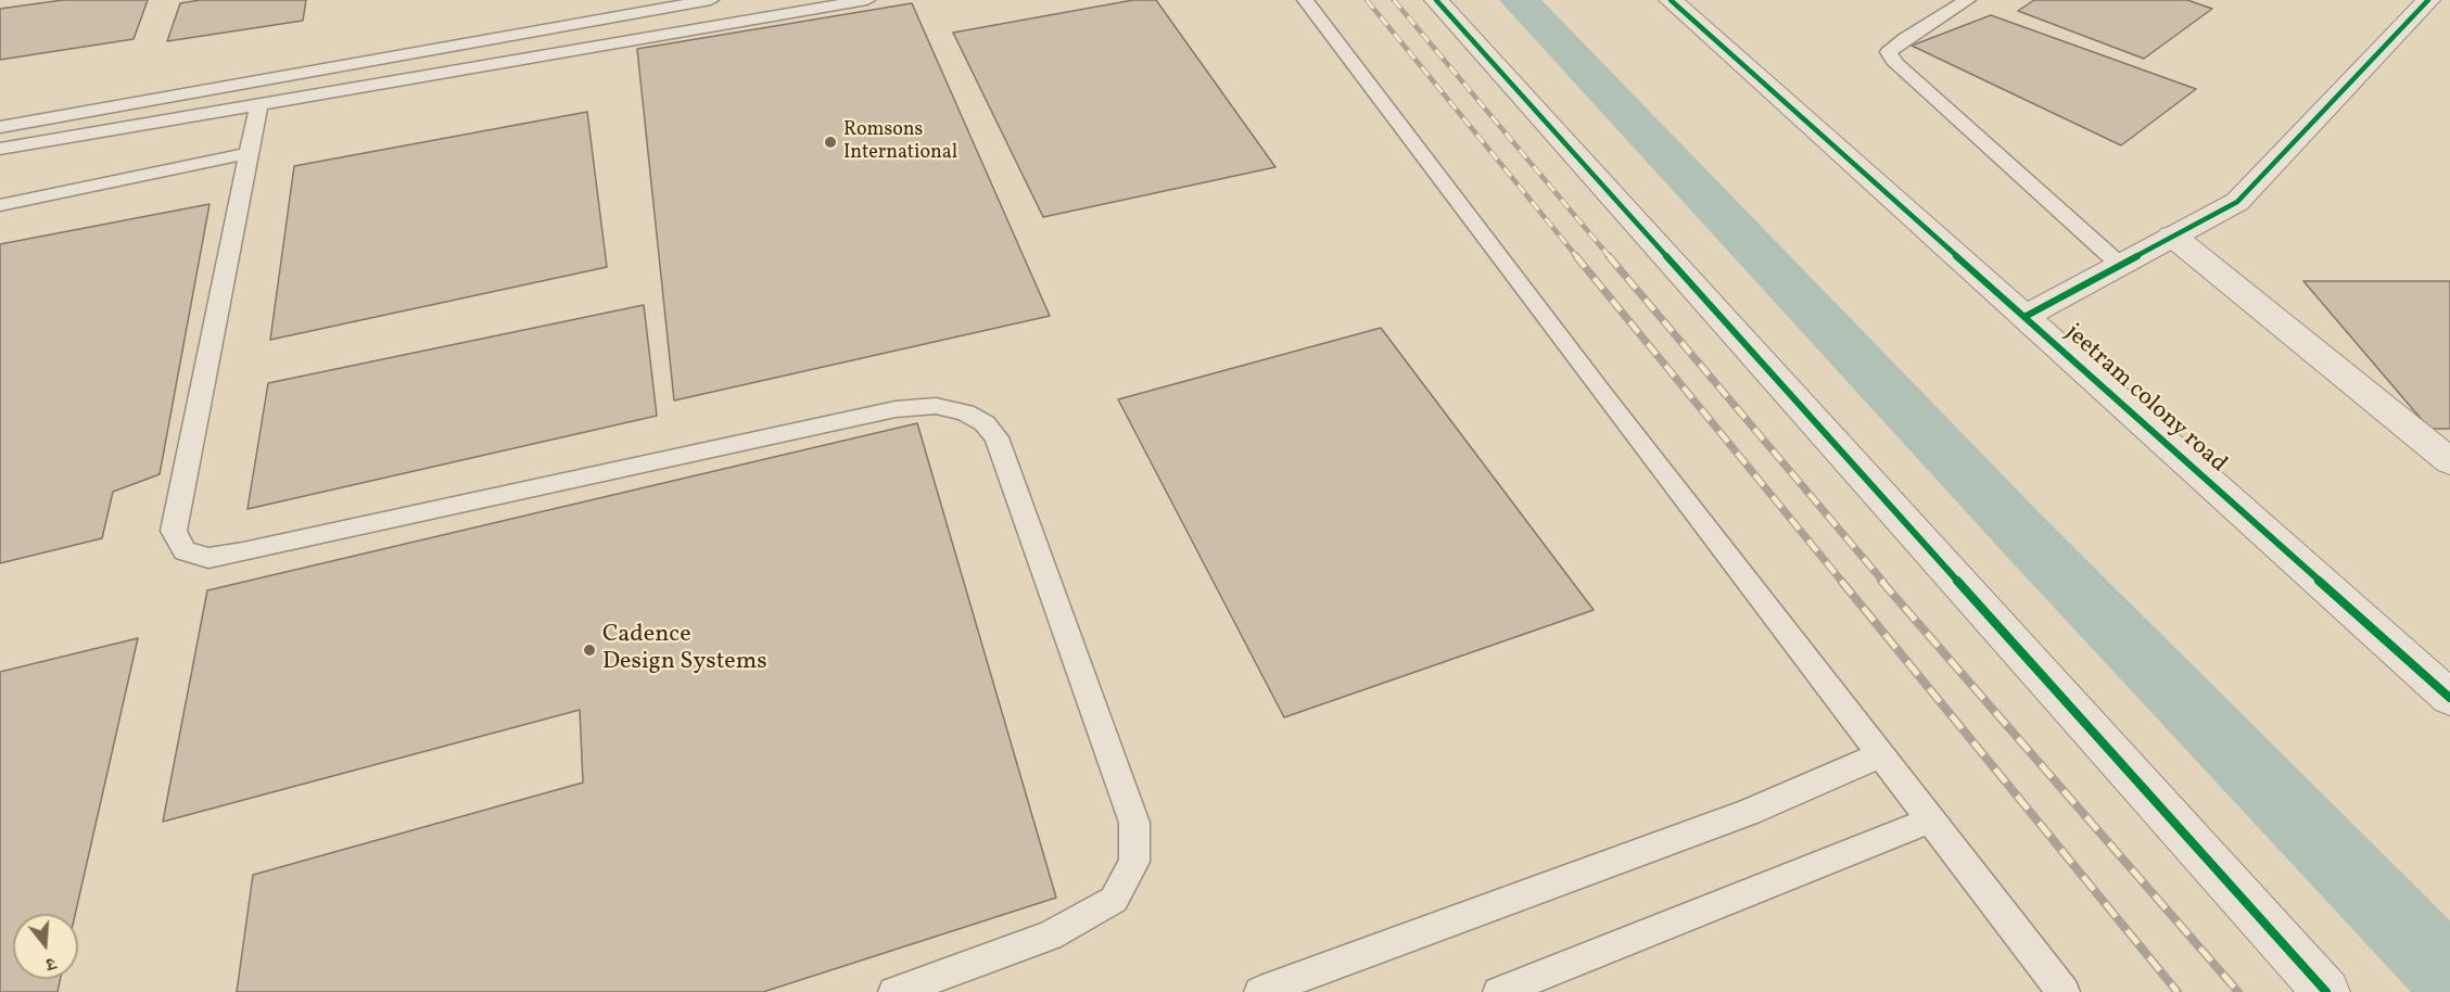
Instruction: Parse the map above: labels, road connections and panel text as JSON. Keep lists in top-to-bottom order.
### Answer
{
  "streets": {
    "street": ["jeetram colony road"]
  },
  "places": ["Romsons International", "Cadence Design Systems"],
  "north": "bottom"
}
